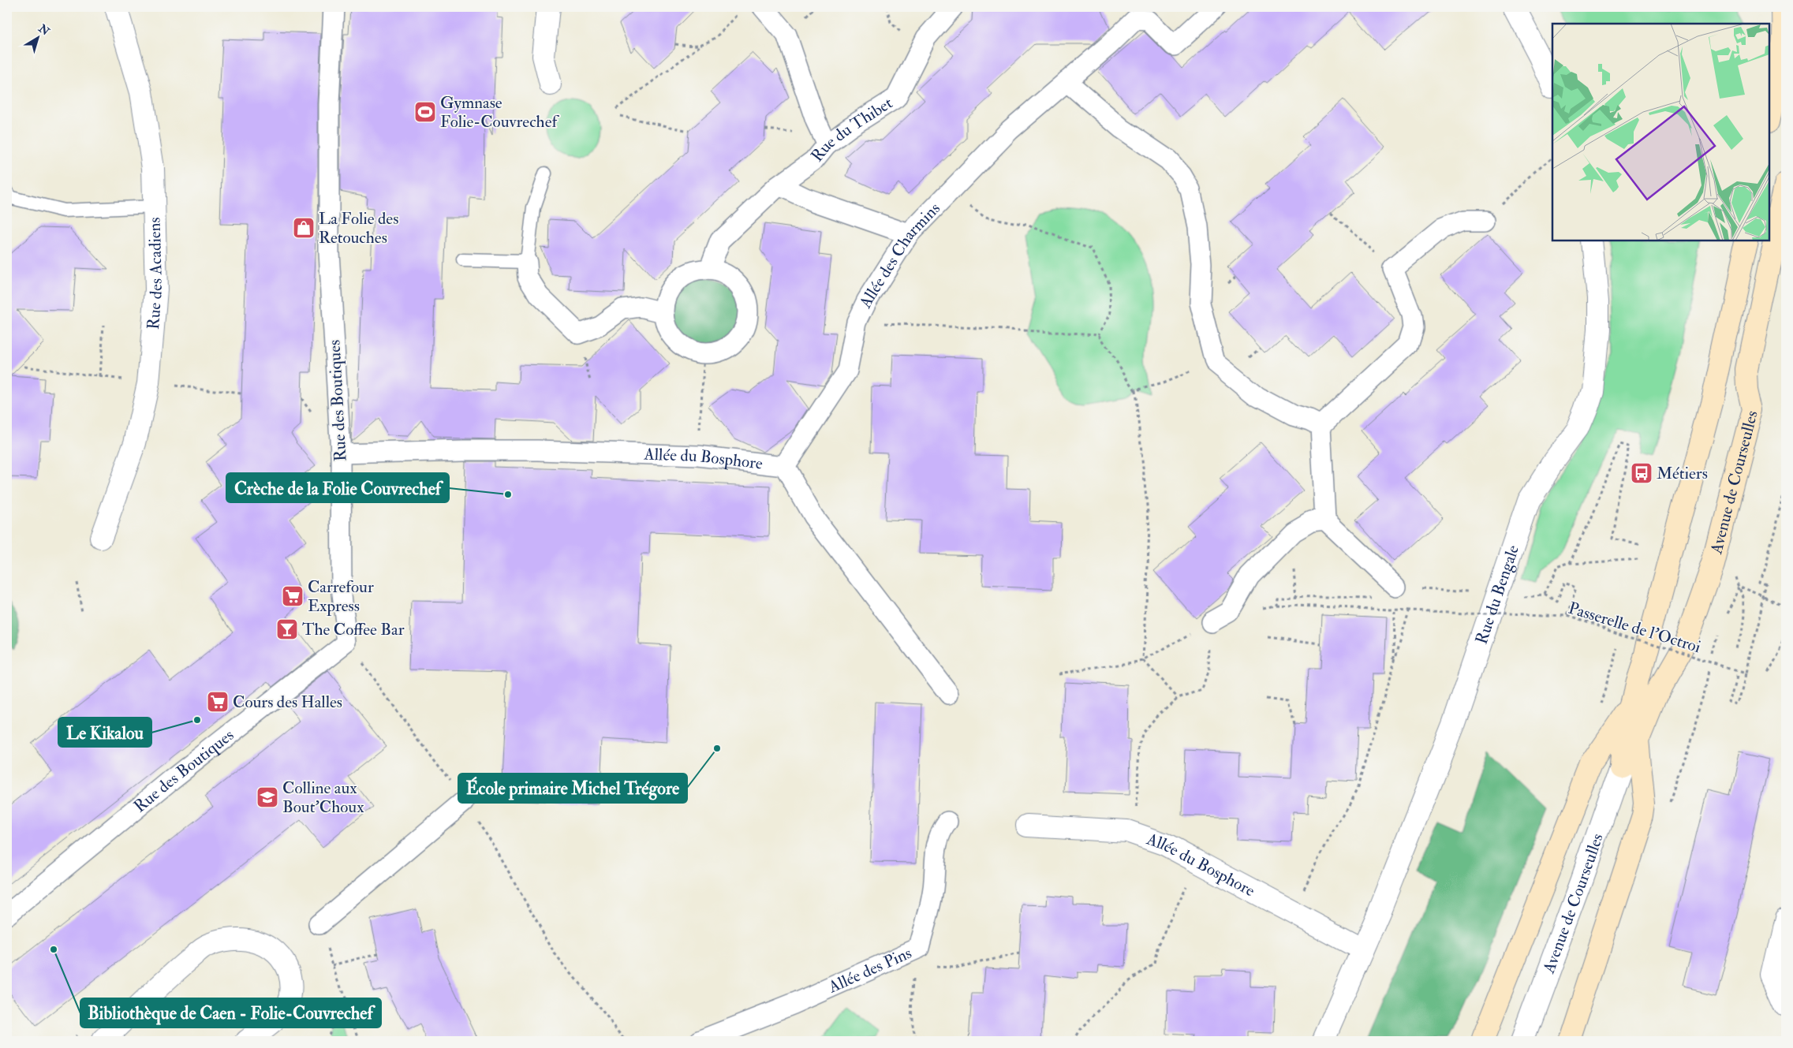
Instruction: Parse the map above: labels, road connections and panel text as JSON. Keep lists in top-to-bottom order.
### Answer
{
  "streets": {
    "main road": ["Avenue de Courseulles"],
    "street": [
      "Rue du Thibet",
      "Allée des Charmins",
      "Rue des Acadiens",
      "Rue des Boutiques",
      "Allée du Bosphore",
      "Rue du Bengale",
      "Allée des Pins"
    ],
    "path": ["Passerelle de l'Octroi"]
  },
  "crossings": [
    ["Allée des Charmins", "Allée du Bosphore"],
    ["Rue des Boutiques", "Allée du Bosphore"],
    ["Allée du Bosphore", "Rue du Bengale"]
  ],
  "places": {
    "sports": ["Gymnase Folie-Couvrechef"],
    "shop": ["La Folie des Retouches"],
    "bus stop": ["Métiers"],
    "other": [
      "Crèche de la Folie Couvrechef",
      "Le Kikalou",
      "École primaire Michel Trégore",
      "Bibliothèque de Caen - Folie-Couvrechef"
    ],
    "supermarket": ["Carrefour Express", "Cours des Halles"],
    "bar": ["The Coffee Bar"],
    "school or university": ["Colline aux Bout'Choux"]
  },
  "north": "top right"
}
